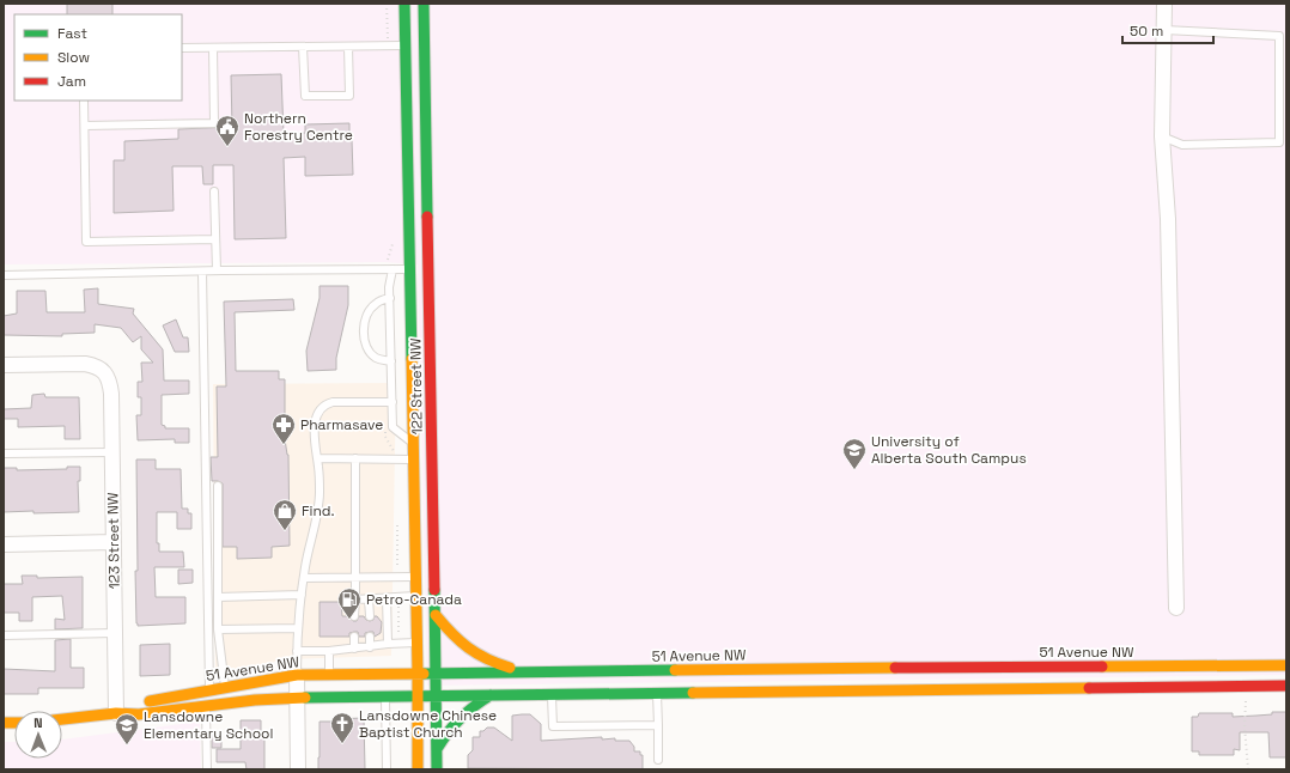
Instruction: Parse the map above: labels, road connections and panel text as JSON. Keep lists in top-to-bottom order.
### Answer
{
  "streets": {
    "main road": ["122 Street NW", "51 Avenue NW"],
    "street": ["123 Street NW"]
  },
  "crossings": [
    ["122 Street NW", "51 Avenue NW"],
    ["123 Street NW", "51 Avenue NW"]
  ],
  "places": {
    "public building": ["Northern Forestry Centre"],
    "pharmacy": ["Pharmasave"],
    "school or university": ["University of Alberta South Campus", "Lansdowne Elementary School"],
    "shop": ["Find."],
    "fuel station": ["Petro-Canada"],
    "church": ["Lansdowne Chinese Baptist Church"]
  },
  "legend": ["Fast", "Slow", "Jam"],
  "scale_bar": "50 m",
  "north": "top"
}
